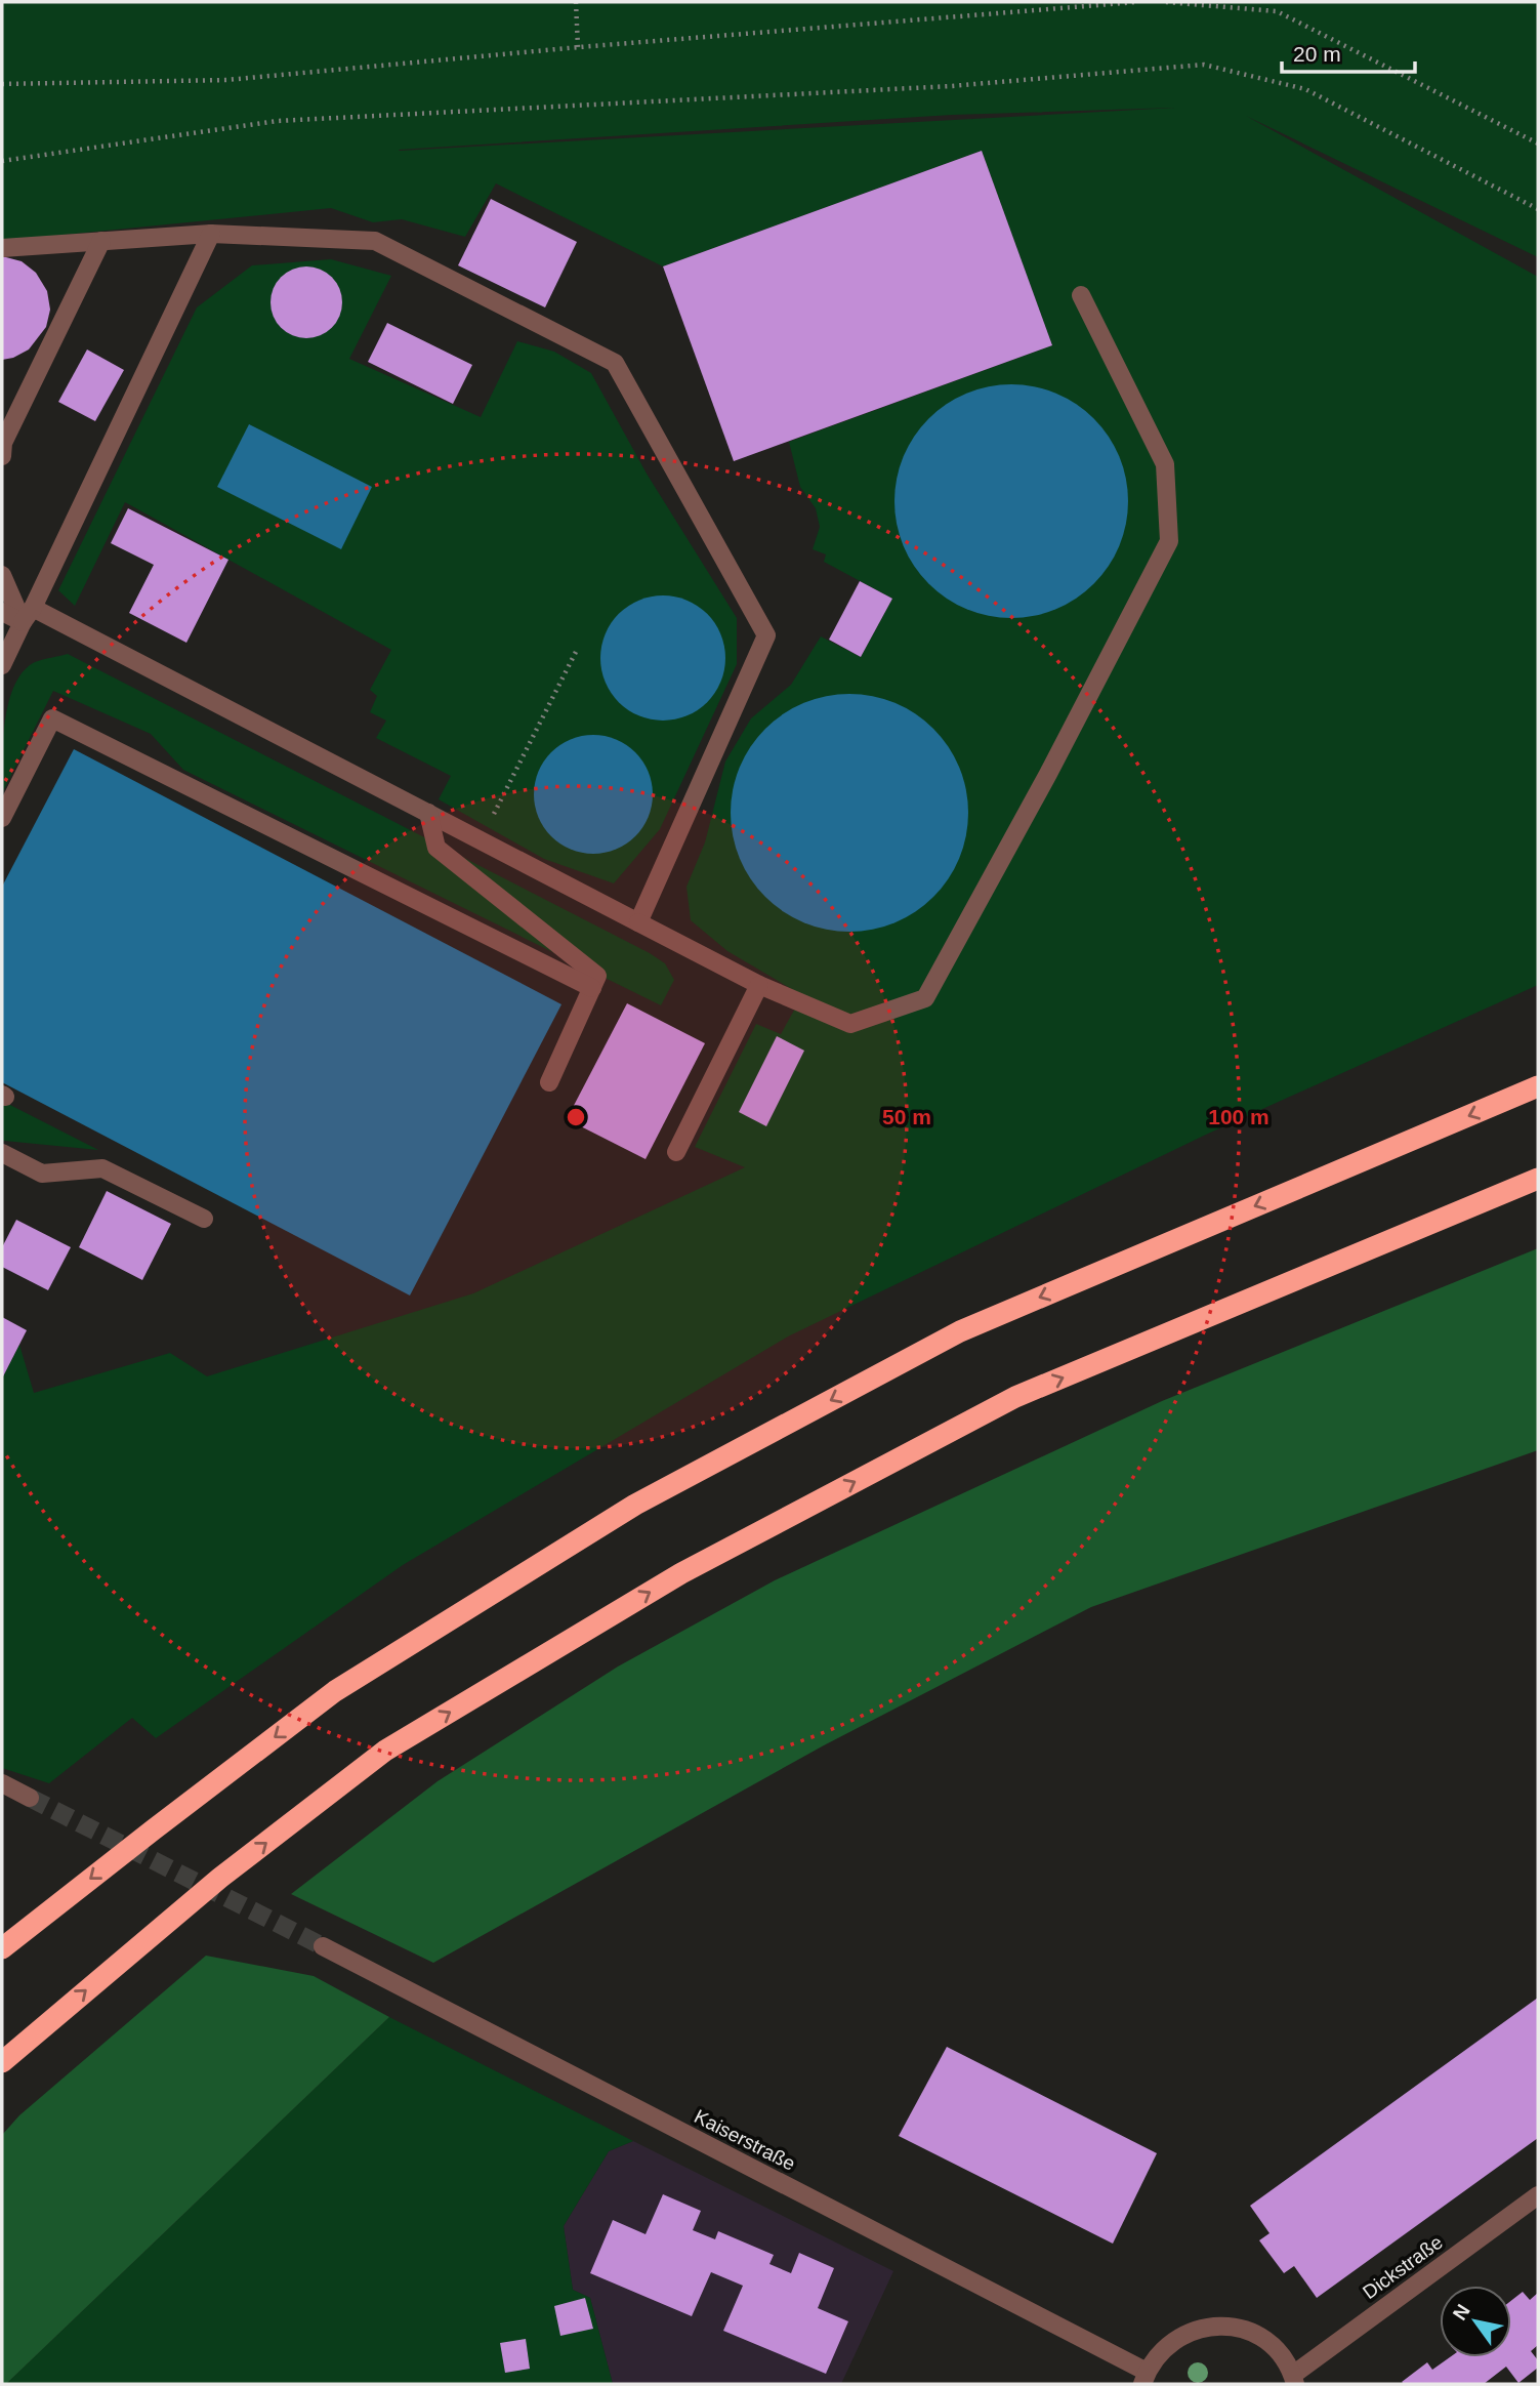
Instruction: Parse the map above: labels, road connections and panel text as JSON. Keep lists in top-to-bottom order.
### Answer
{
  "streets": {
    "street": ["Kaiserstraße", "Dickstraße"]
  },
  "scale_bar": "20 m",
  "north": "top left",
  "rings": ["50 m", "100 m"]
}
